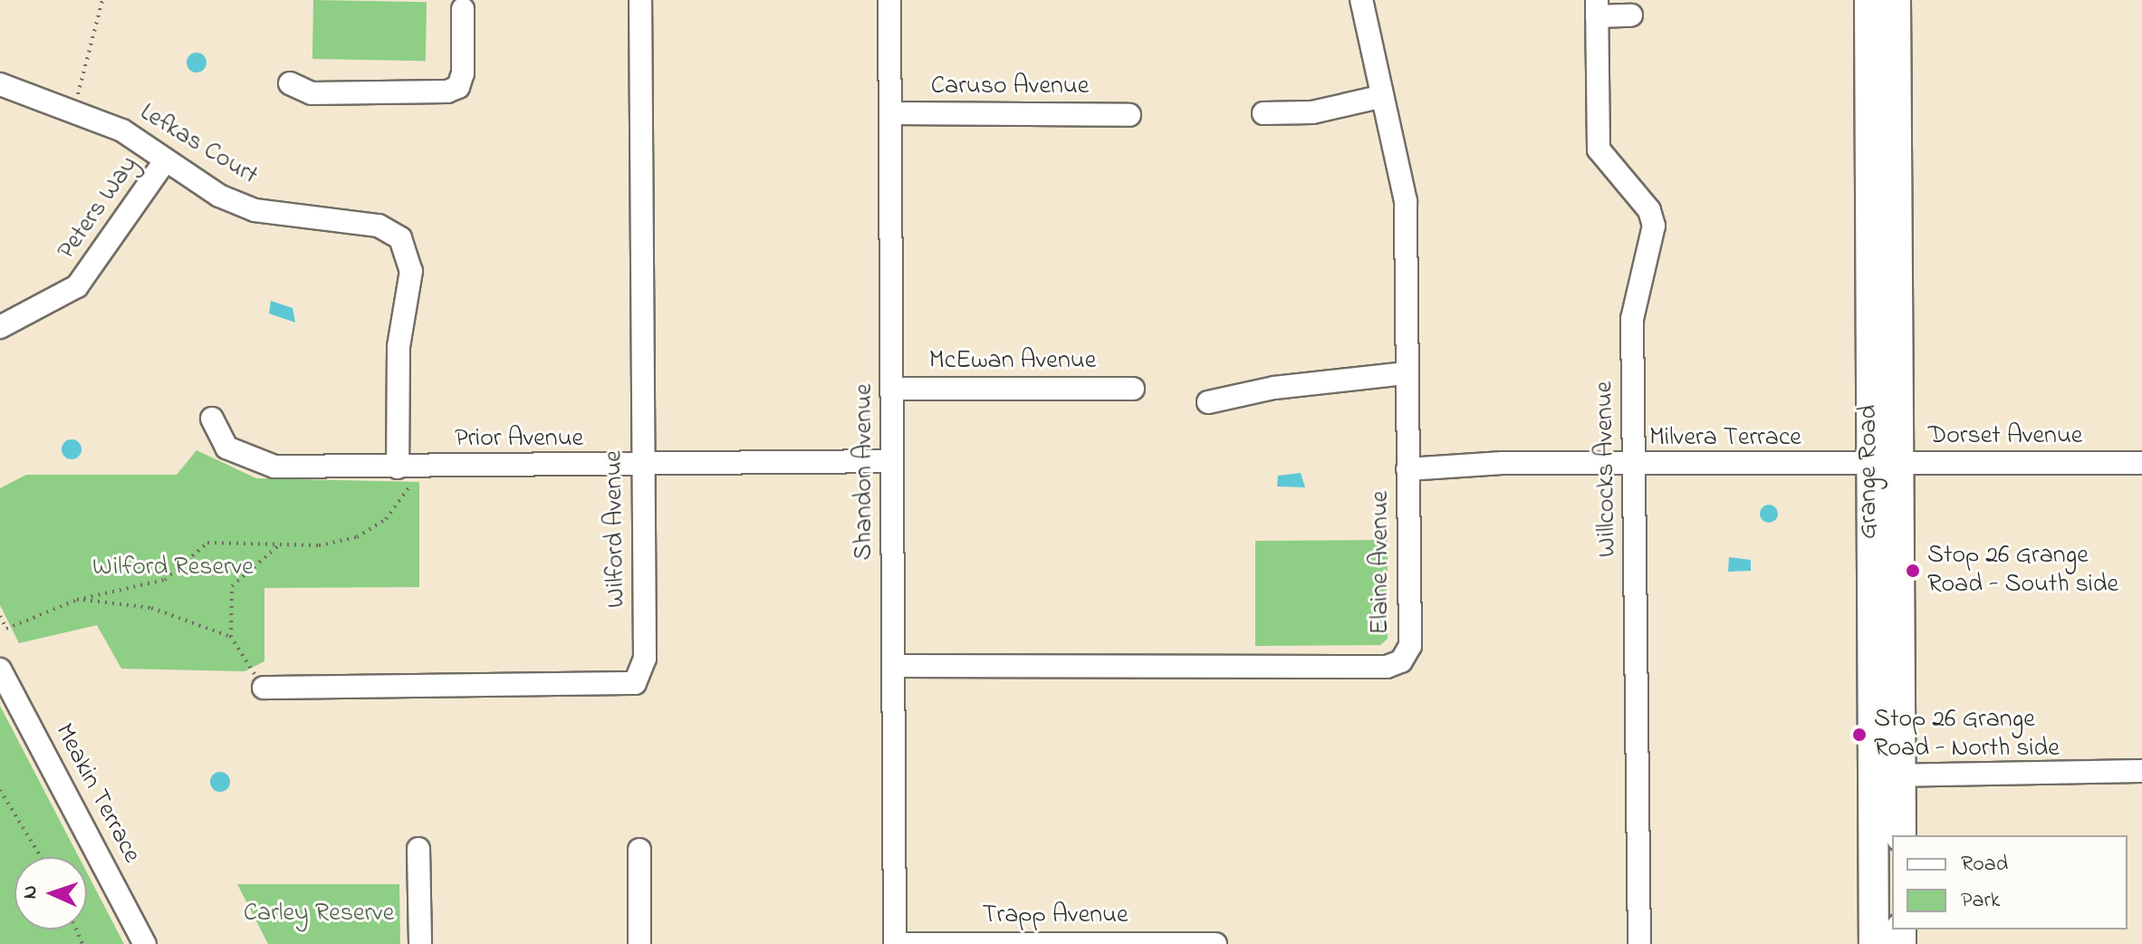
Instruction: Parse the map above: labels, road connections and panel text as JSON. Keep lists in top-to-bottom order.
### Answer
{
  "streets": {
    "main road": ["Grange Road"],
    "street": [
      "Caruso Avenue",
      "Lefkas Court",
      "Peters Way",
      "McEwan Avenue",
      "Dorset Avenue",
      "Milvera Terrace",
      "Prior Avenue",
      "Willcocks Avenue",
      "Shandon Avenue",
      "Wilford Avenue",
      "Elaine Avenue",
      "Meakin Terrace",
      "Trapp Avenue"
    ]
  },
  "crossings": [
    ["Caruso Avenue", "Shandon Avenue"],
    ["Lefkas Court", "Peters Way"],
    ["Lefkas Court", "Prior Avenue"],
    ["McEwan Avenue", "Shandon Avenue"],
    ["Dorset Avenue", "Milvera Terrace"],
    ["Dorset Avenue", "Grange Road"],
    ["Milvera Terrace", "Willcocks Avenue"],
    ["Milvera Terrace", "Grange Road"],
    ["Milvera Terrace", "Elaine Avenue"],
    ["Prior Avenue", "Shandon Avenue"],
    ["Prior Avenue", "Wilford Avenue"],
    ["Shandon Avenue", "Elaine Avenue"],
    ["Shandon Avenue", "Trapp Avenue"]
  ],
  "parks": ["Wilford Reserve", "Carley Reserve"],
  "places": ["Stop 26 Grange Road - South side", "Stop 26 Grange Road - North side"],
  "legend": ["Road", "Park"],
  "north": "left"
}
